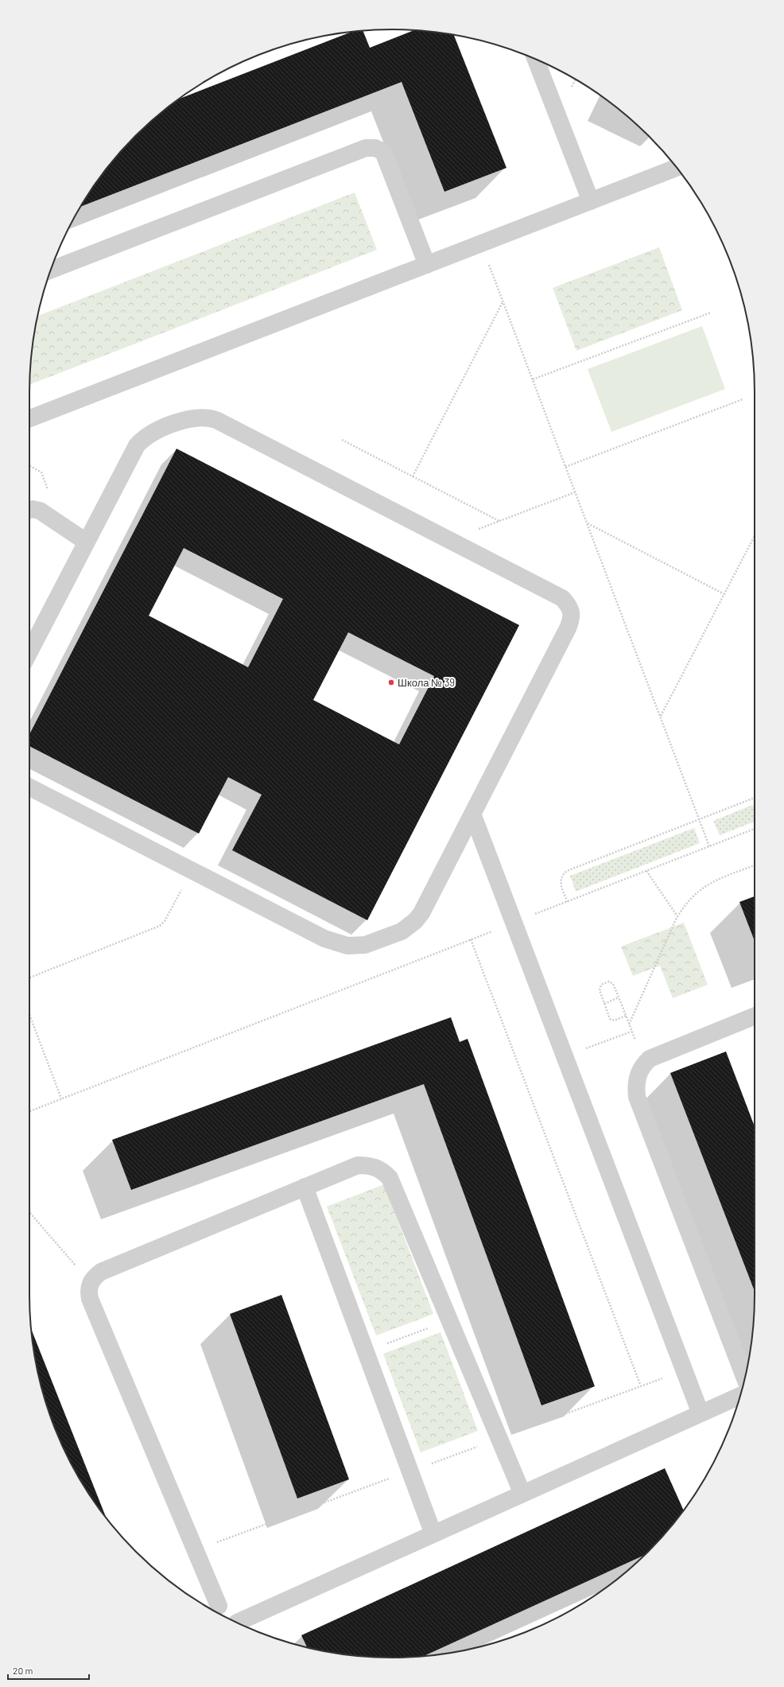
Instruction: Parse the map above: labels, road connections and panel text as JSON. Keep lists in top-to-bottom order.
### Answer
{
  "places": ["Школа № 39"],
  "scale_bar": "20 m"
}
